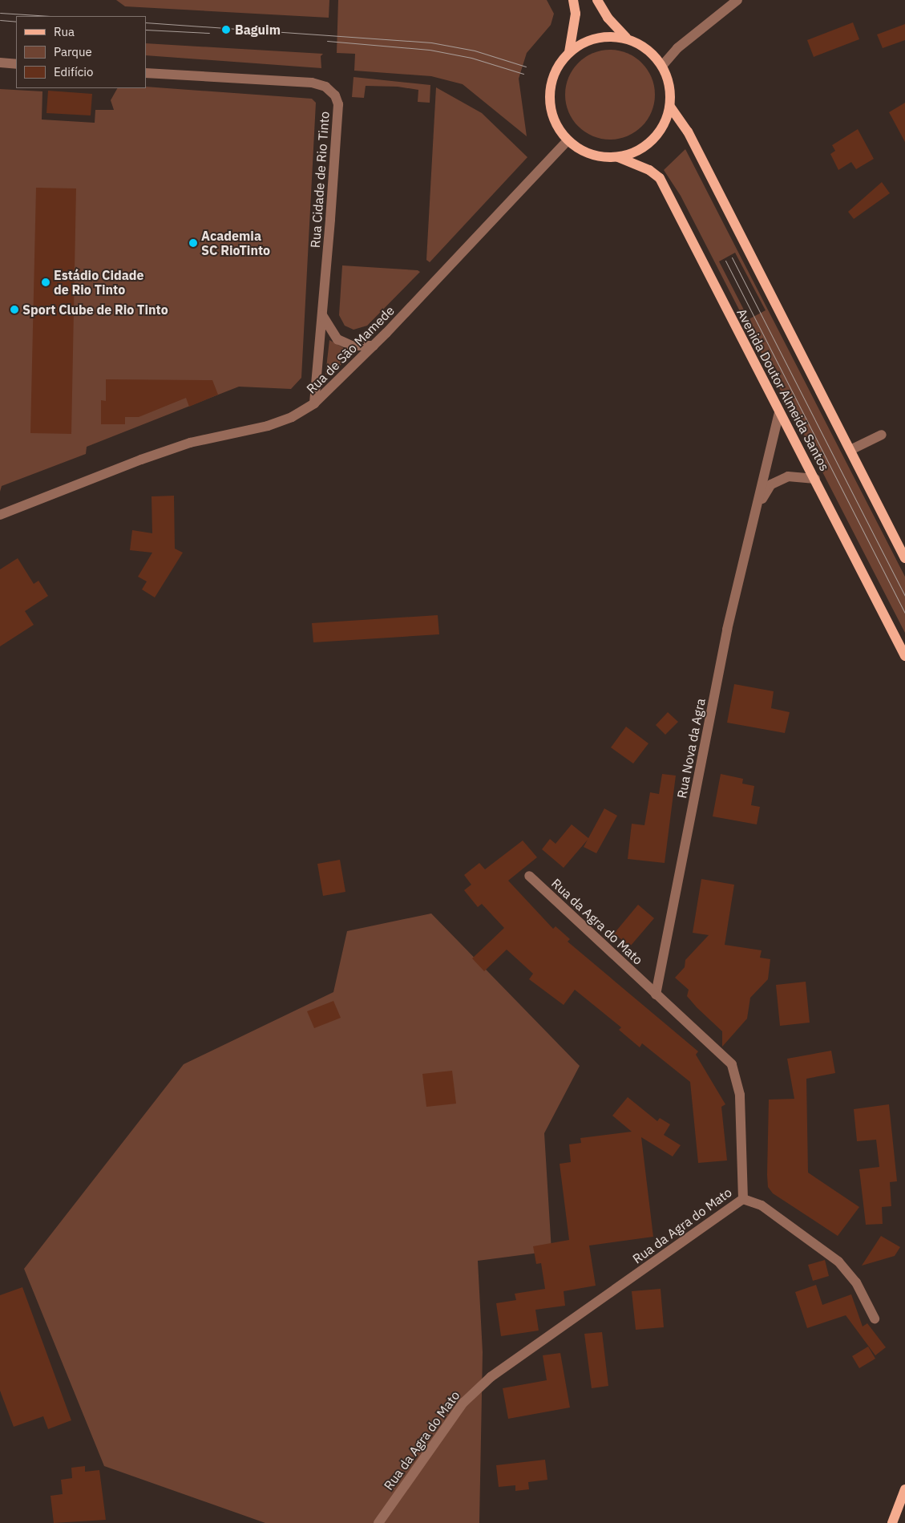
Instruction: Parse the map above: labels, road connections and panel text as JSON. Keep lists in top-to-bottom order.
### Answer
{
  "streets": {
    "main road": ["Avenida Doutor Almeida Santos"],
    "street": [
      "Rua Cidade de Rio Tinto",
      "Rua de São Mamede",
      "Rua Nova da Agra",
      "Rua da Agra do Mato"
    ]
  },
  "crossings": [
    ["Rua Cidade de Rio Tinto", "Rua de São Mamede"],
    ["Rua de São Mamede", "Avenida Doutor Almeida Santos"],
    ["Avenida Doutor Almeida Santos", "Rua Nova da Agra"],
    ["Rua Nova da Agra", "Rua da Agra do Mato"]
  ],
  "places": [
    "Baguim",
    "Academia SC RioTinto",
    "Estádio Cidade de Rio Tinto",
    "Sport Clube de Rio Tinto"
  ],
  "legend": ["Rua", "Parque", "Edifício"]
}
